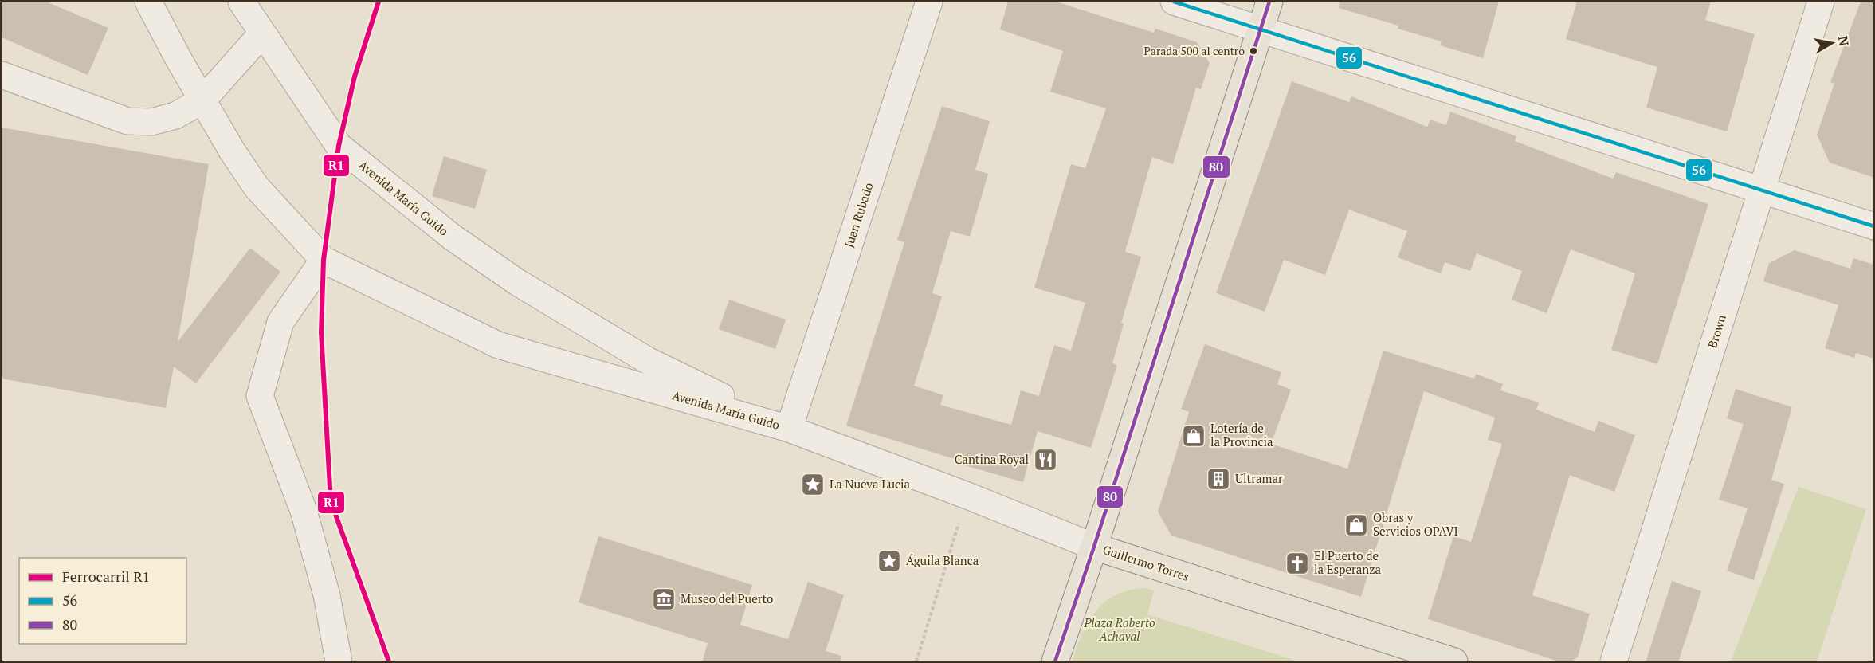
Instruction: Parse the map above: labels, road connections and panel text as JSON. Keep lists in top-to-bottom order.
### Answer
{
  "streets": {
    "main road": ["Guillermo Torres"],
    "street": ["Avenida María Guido", "Juan Rubado", "Brown"]
  },
  "crossings": [
    ["Avenida María Guido", "Juan Rubado"],
    ["Avenida María Guido", "Guillermo Torres"],
    ["Juan Rubado", "Guillermo Torres"]
  ],
  "parks": ["Plaza Roberto Achaval"],
  "places": {
    "other": ["Parada 500 al centro"],
    "shop": ["Lotería de la Provincia", "Obras y Servicios OPAVI"],
    "restaurant": ["Cantina Royal"],
    "building": ["Ultramar"],
    "place": ["La Nueva Lucia", "Águila Blanca"],
    "church": ["El Puerto de la Esperanza"],
    "museum": ["Museo del Puerto"]
  },
  "lines": ["rail line R1", "transit line 56", "transit line 80"],
  "legend": ["Ferrocarril R1", "56", "80"],
  "north": "right"
}
